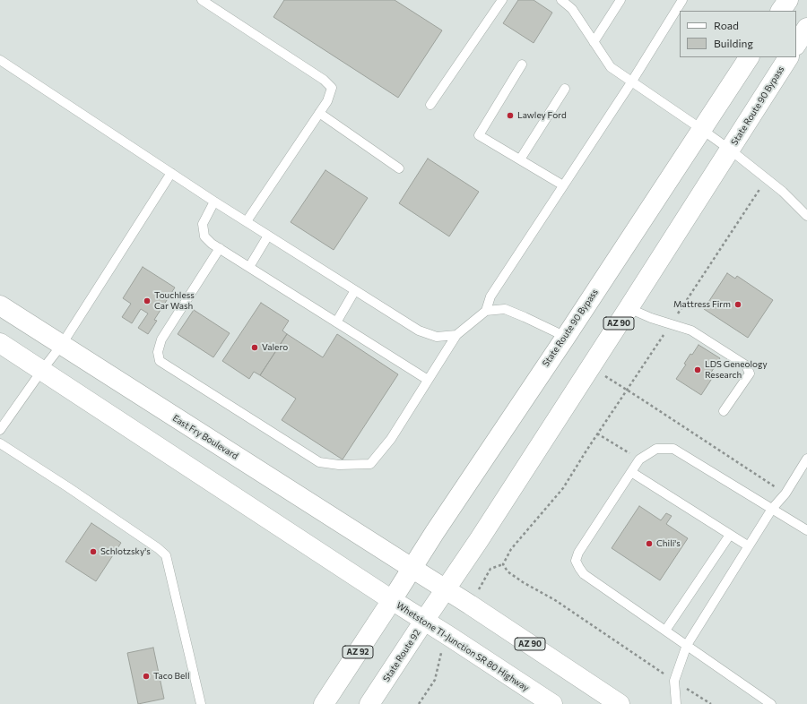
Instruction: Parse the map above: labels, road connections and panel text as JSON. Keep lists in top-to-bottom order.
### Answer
{
  "streets": {
    "main road": [
      "State Route 90 Bypass",
      "AZ 90",
      "East Fry Boulevard",
      "Whetstone TI-Junction SR 80 Highway",
      "AZ 92",
      "State Route 92"
    ]
  },
  "crossings": [
    ["State Route 90 Bypass", "AZ 90"],
    ["State Route 90 Bypass", "East Fry Boulevard"],
    ["State Route 90 Bypass", "Whetstone TI-Junction SR 80 Highway"],
    ["State Route 90 Bypass", "AZ 92"],
    ["State Route 90 Bypass", "State Route 92"],
    ["AZ 90", "East Fry Boulevard"],
    ["AZ 90", "State Route 92"],
    ["Whetstone TI-Junction SR 80 Highway", "AZ 92"],
    ["Whetstone TI-Junction SR 80 Highway", "State Route 92"]
  ],
  "places": [
    "Lawley Ford",
    "Touchless Car Wash",
    "Mattress Firm",
    "Valero",
    "LDS Geneology Research",
    "Chili's",
    "Schlotzsky's",
    "Taco Bell"
  ],
  "legend": ["Road", "Building"]
}
